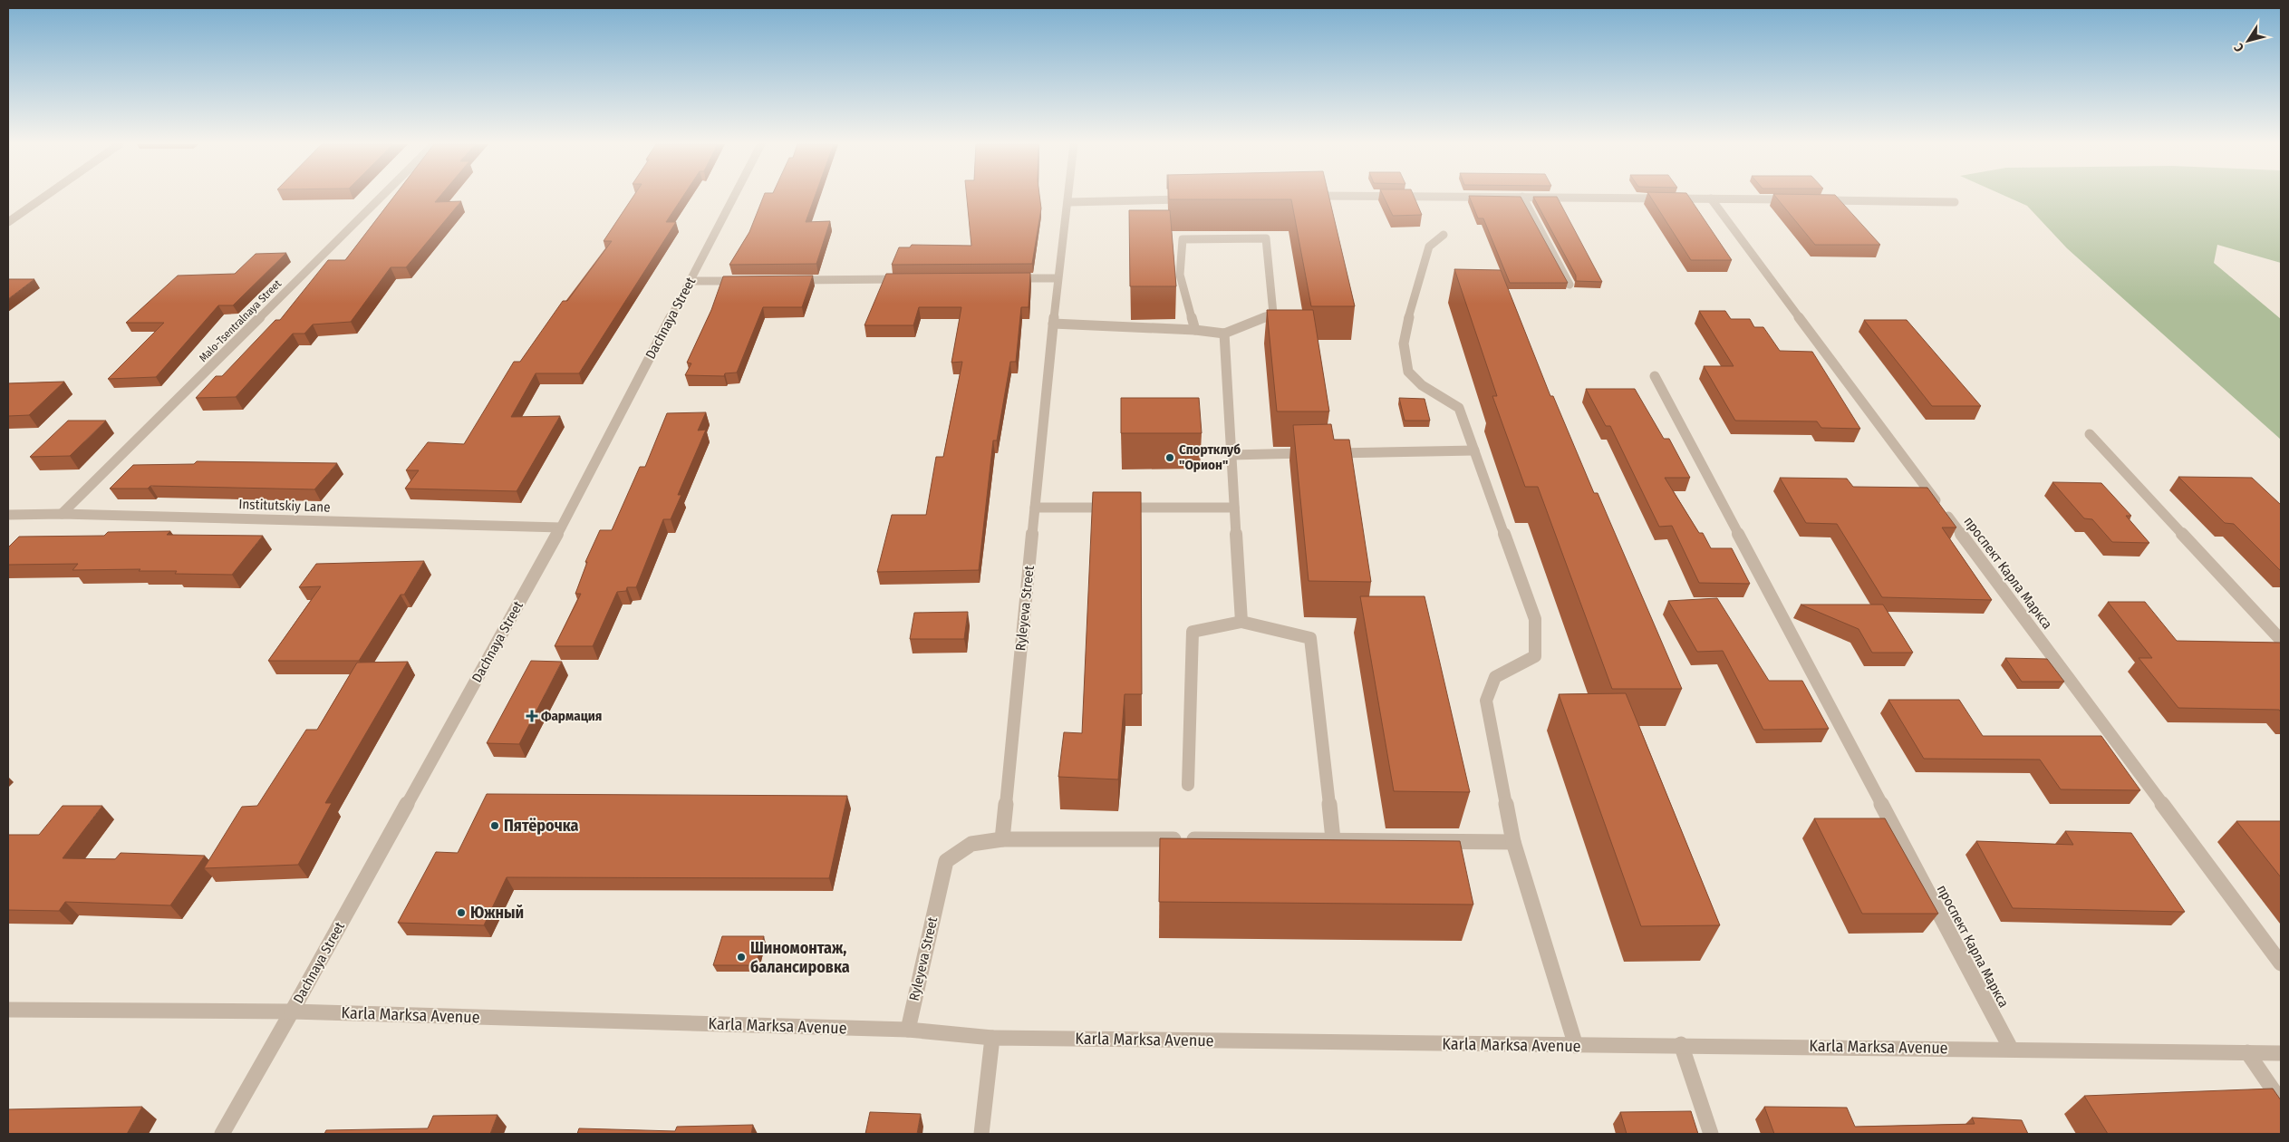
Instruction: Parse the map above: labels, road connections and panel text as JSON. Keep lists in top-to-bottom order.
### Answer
{
  "streets": {
    "street": [
      "Dachnaya Street",
      "Malo-Tsentralnaya Street",
      "Institutskiy Lane",
      "проспект Карла Маркса",
      "Ryleyeva Street",
      "Karla Marksa Avenue"
    ]
  },
  "crossings": [
    ["Dachnaya Street", "Institutskiy Lane"],
    ["Dachnaya Street", "Karla Marksa Avenue"],
    ["Malo-Tsentralnaya Street", "Institutskiy Lane"],
    ["проспект Карла Маркса", "Karla Marksa Avenue"],
    ["Ryleyeva Street", "Karla Marksa Avenue"]
  ],
  "places": {
    "other": [
      "Спортклуб \"Орион\"",
      "Пятёрочка",
      "Южный",
      "Шиномонтаж, балансировка"
    ],
    "health": ["Фармация"]
  },
  "north": "bottom left"
}
